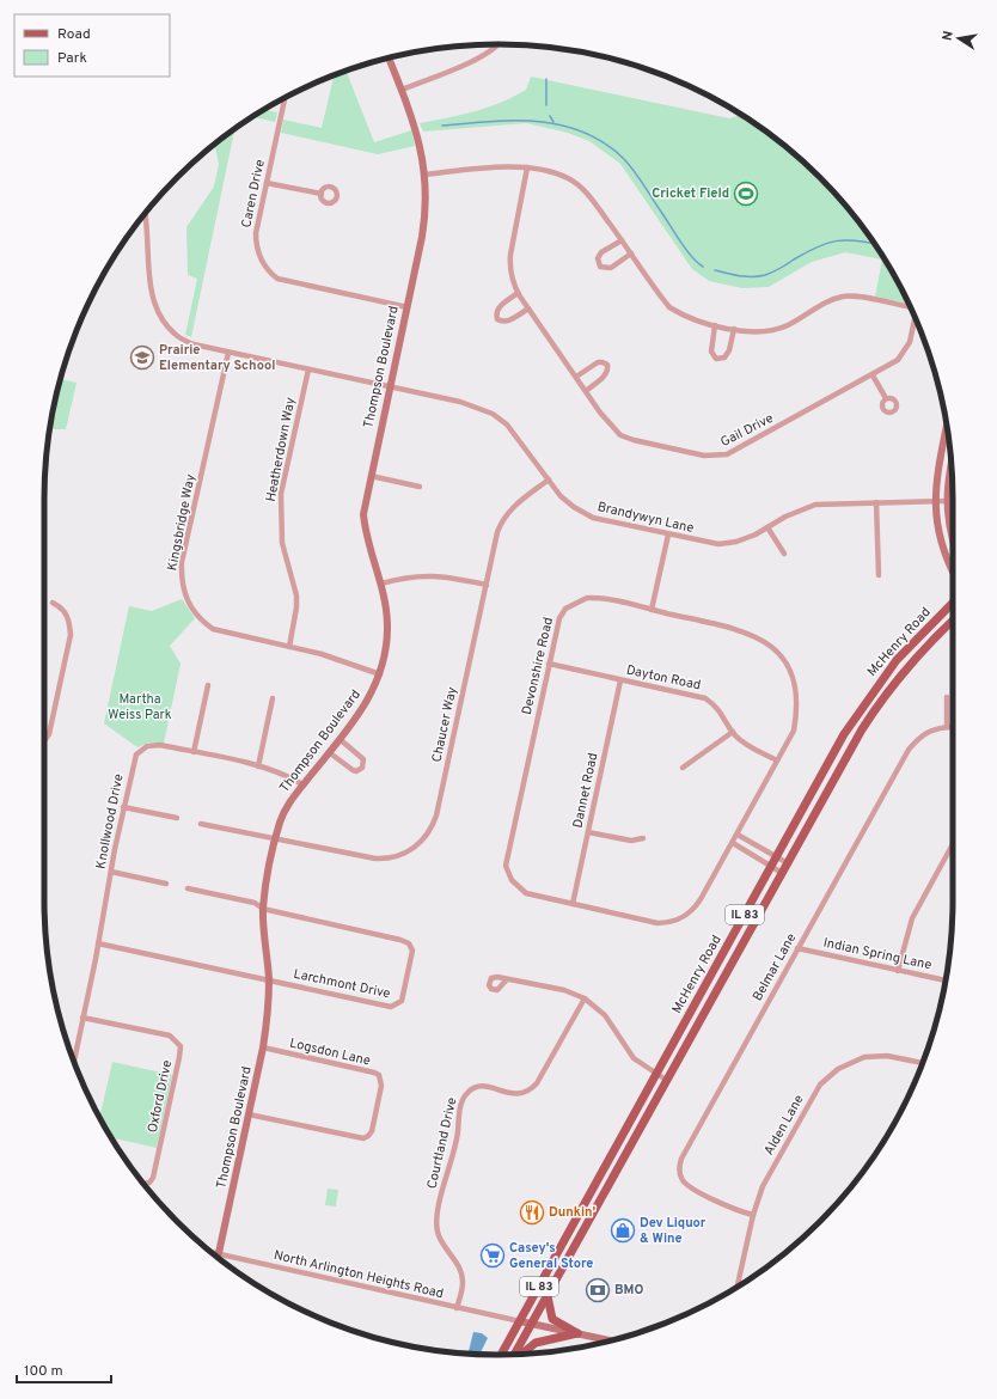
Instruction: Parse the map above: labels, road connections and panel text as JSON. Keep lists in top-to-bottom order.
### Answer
{
  "streets": {
    "main road": ["McHenry Road", "IL 83"],
    "street": [
      "Caren Drive",
      "Thompson Boulevard",
      "Gail Drive",
      "Heatherdown Way",
      "Brandywyn Lane",
      "Kingsbridge Way",
      "Devonshire Road",
      "Dayton Road",
      "Chaucer Way",
      "Dannet Road",
      "Knollwood Drive",
      "Indian Spring Lane",
      "Belmar Lane",
      "Larchmont Drive",
      "Logsdon Lane",
      "Oxford Drive",
      "Alden Lane",
      "Courtland Drive",
      "North Arlington Heights Road"
    ]
  },
  "crossings": [
    ["Caren Drive", "Thompson Boulevard"],
    ["Thompson Boulevard", "Brandywyn Lane"],
    ["Thompson Boulevard", "Kingsbridge Way"],
    ["Thompson Boulevard", "Chaucer Way"],
    ["Thompson Boulevard", "Knollwood Drive"],
    ["Thompson Boulevard", "Larchmont Drive"],
    ["Thompson Boulevard", "Logsdon Lane"],
    ["Thompson Boulevard", "North Arlington Heights Road"],
    ["Heatherdown Way", "Brandywyn Lane"],
    ["Heatherdown Way", "Kingsbridge Way"],
    ["Brandywyn Lane", "Kingsbridge Way"],
    ["Brandywyn Lane", "Chaucer Way"],
    ["McHenry Road", "North Arlington Heights Road"],
    ["Devonshire Road", "Dayton Road"],
    ["Devonshire Road", "Dannet Road"],
    ["Dayton Road", "Dannet Road"],
    ["Knollwood Drive", "Larchmont Drive"],
    ["Knollwood Drive", "Oxford Drive"],
    ["Indian Spring Lane", "Belmar Lane"],
    ["Belmar Lane", "Alden Lane"],
    ["Courtland Drive", "North Arlington Heights Road"]
  ],
  "parks": ["Martha Weiss Park"],
  "places": {
    "sports": ["Cricket Field"],
    "school or university": ["Prairie Elementary School"],
    "restaurant": ["Dunkin'"],
    "shop": ["Dev Liquor & Wine"],
    "supermarket": ["Casey's General Store"],
    "bank": ["BMO"]
  },
  "legend": ["Road", "Park"],
  "scale_bar": "100 m",
  "north": "left"
}
